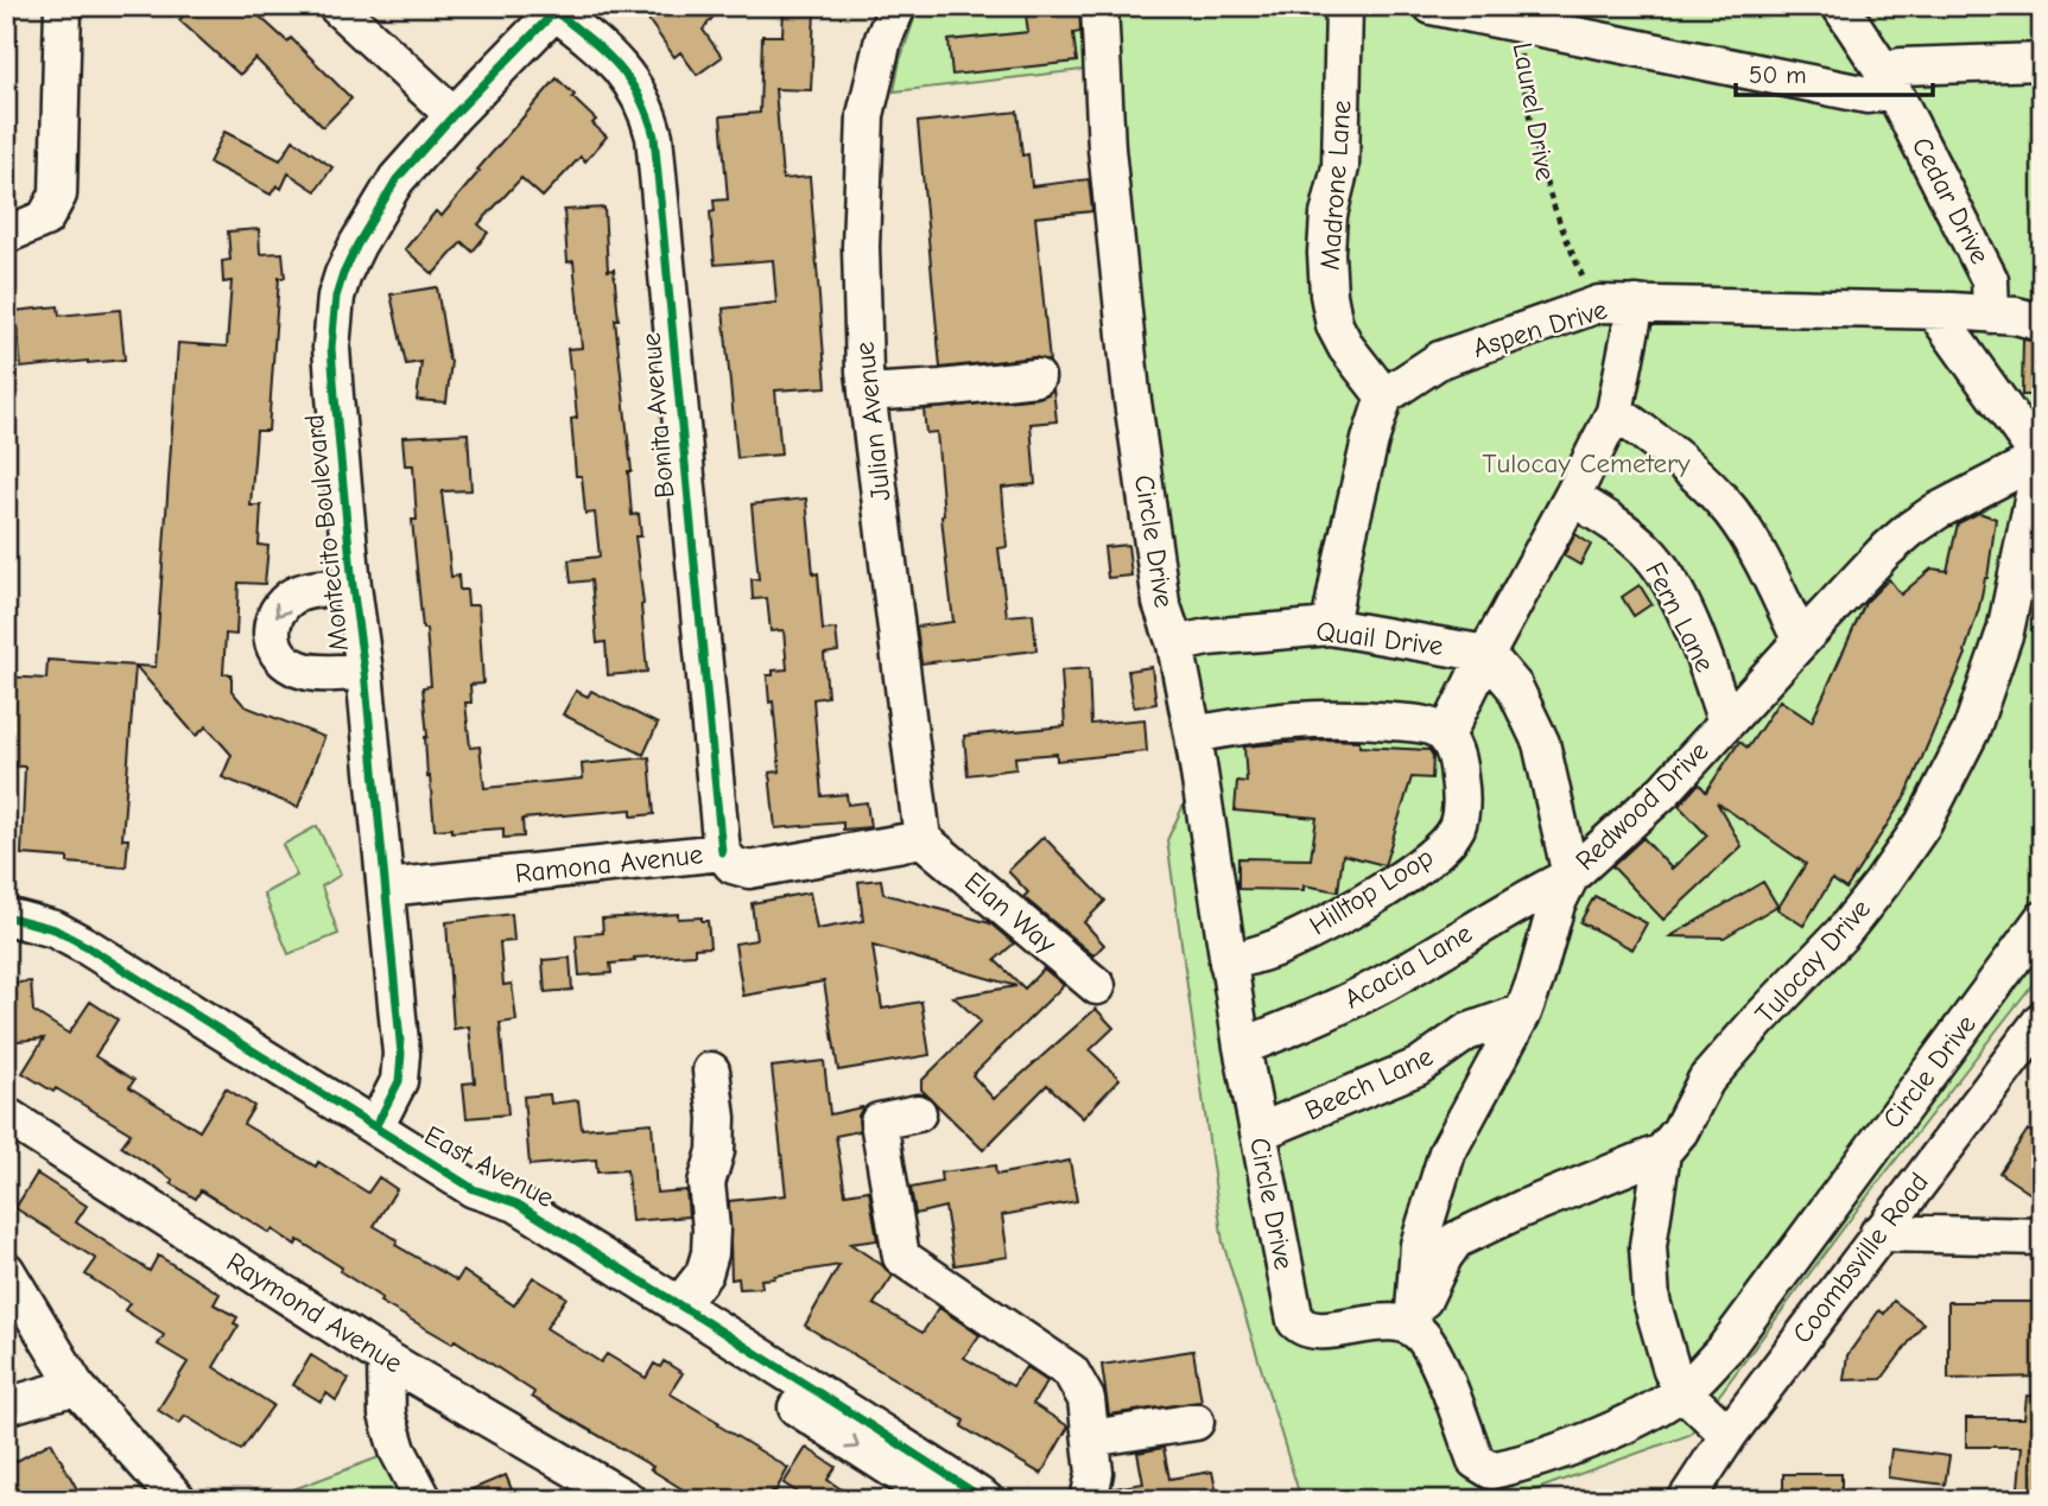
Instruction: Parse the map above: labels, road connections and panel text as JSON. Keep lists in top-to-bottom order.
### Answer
{
  "streets": {
    "street": [
      "Madrone Lane",
      "Cedar Drive",
      "Aspen Drive",
      "Bonita Avenue",
      "Julian Avenue",
      "Montecito Boulevard",
      "Circle Drive",
      "Fern Lane",
      "Quail Drive",
      "Redwood Drive",
      "Ramona Avenue",
      "Hilltop Loop",
      "Elan Way",
      "Tulocay Drive",
      "Acacia Lane",
      "Beech Lane",
      "East Avenue",
      "Coombsville Road",
      "Raymond Avenue"
    ],
    "path": ["Laurel Drive"]
  },
  "crossings": [
    ["Laurel Drive", "Aspen Drive"],
    ["Madrone Lane", "Aspen Drive"],
    ["Cedar Drive", "Aspen Drive"],
    ["Bonita Avenue", "Montecito Boulevard"],
    ["Bonita Avenue", "Ramona Avenue"],
    ["Julian Avenue", "Ramona Avenue"],
    ["Julian Avenue", "Elan Way"],
    ["Montecito Boulevard", "Ramona Avenue"],
    ["Montecito Boulevard", "East Avenue"],
    ["Circle Drive", "Quail Drive"],
    ["Circle Drive", "Redwood Drive"],
    ["Circle Drive", "Hilltop Loop"],
    ["Circle Drive", "Acacia Lane"],
    ["Circle Drive", "Beech Lane"],
    ["Fern Lane", "Redwood Drive"],
    ["Redwood Drive", "Tulocay Drive"],
    ["Redwood Drive", "Acacia Lane"],
    ["Redwood Drive", "Beech Lane"],
    ["Ramona Avenue", "Elan Way"]
  ],
  "parks": ["Tulocay Cemetery"],
  "scale_bar": "50 m"
}
